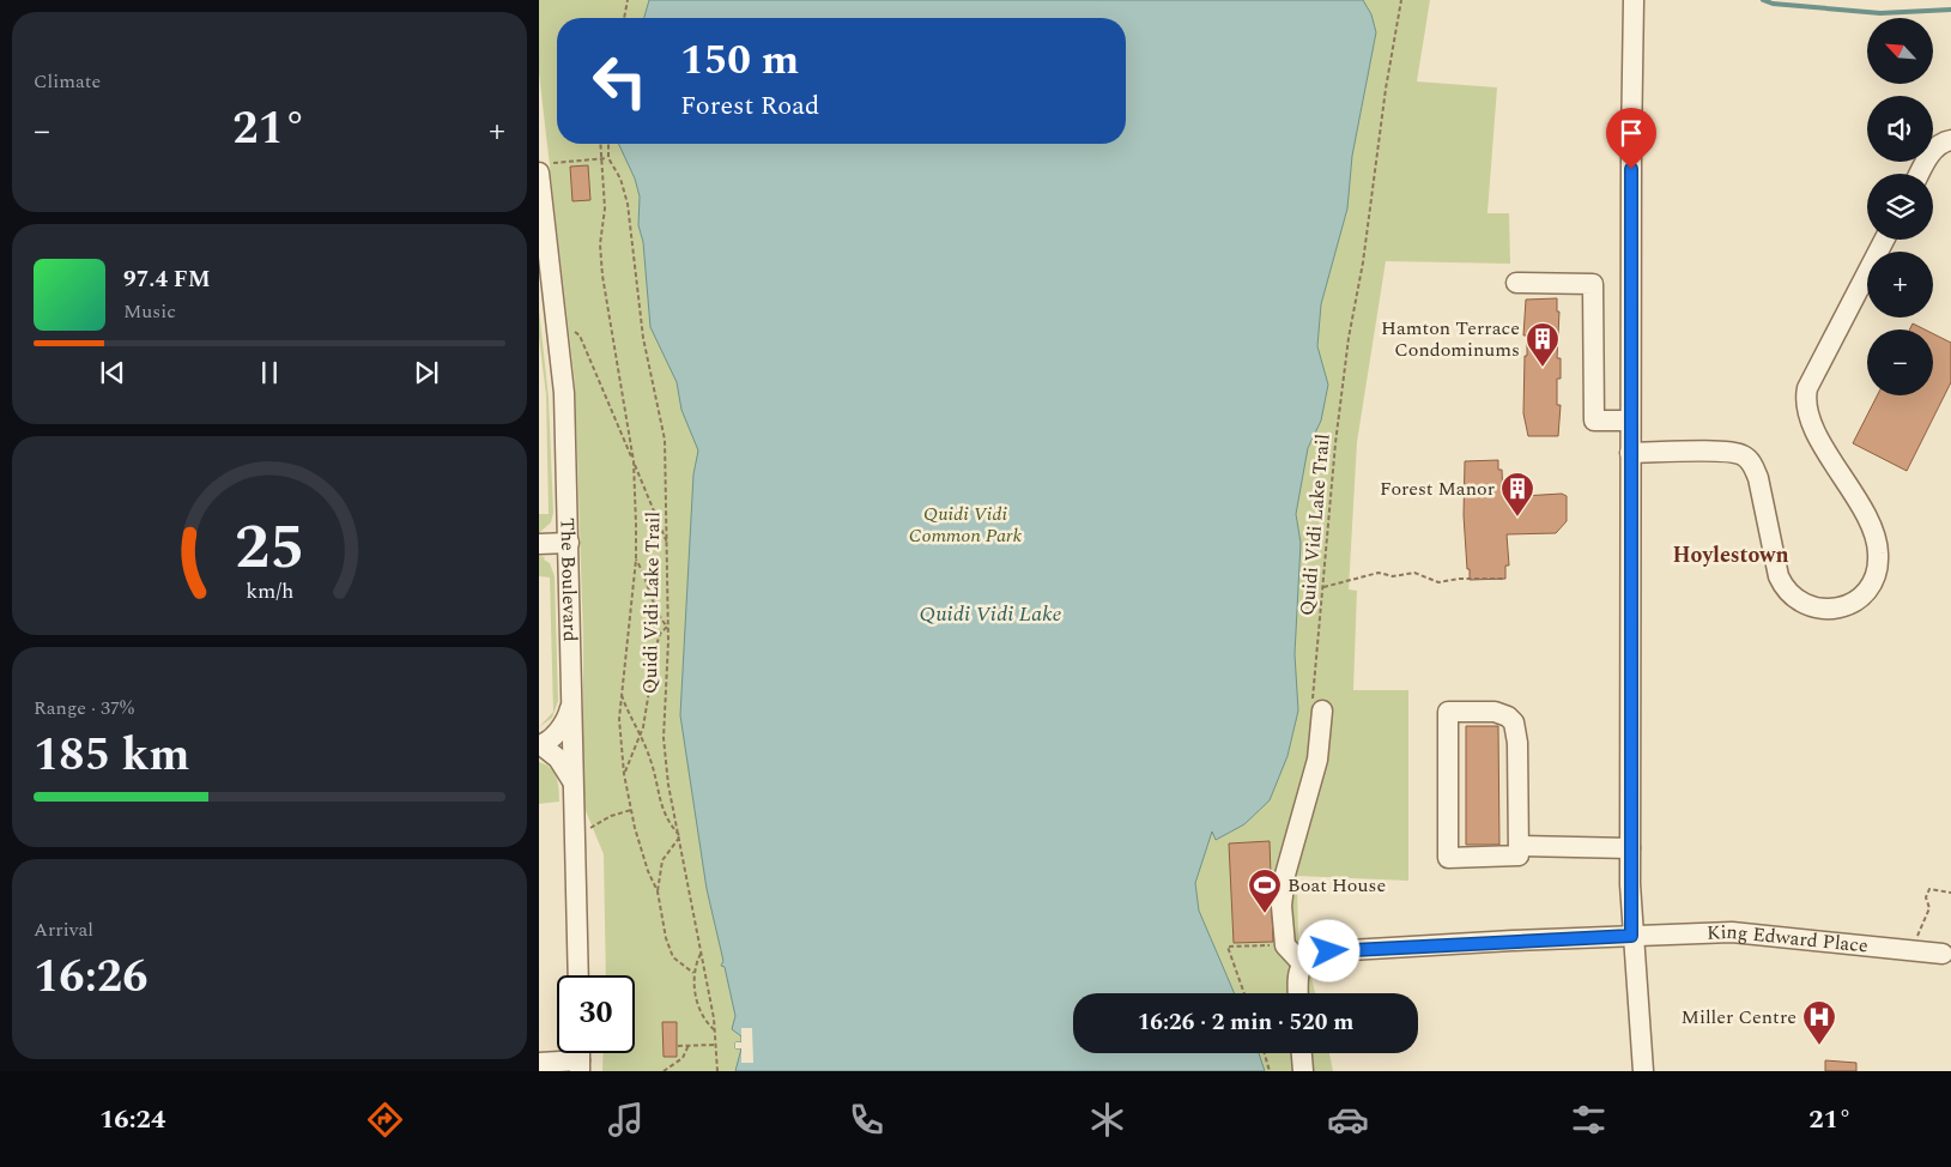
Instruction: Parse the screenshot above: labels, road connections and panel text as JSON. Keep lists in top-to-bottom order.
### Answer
{
  "streets": {
    "street": ["The Boulevard", "King Edward Place"],
    "path": ["Quidi Vidi Lake Trail"]
  },
  "districts": ["Hoylestown"],
  "water": ["Quidi Vidi Lake"],
  "parks": ["Quidi Vidi Common Park"],
  "places": {
    "building": ["Hamton Terrace Condominums", "Forest Manor"],
    "sports": ["Boat House"],
    "hospital": ["Miller Centre"]
  },
  "north": "top left",
  "page": {
    "tile": [
      "Climate",
      ["Range · 37%", "185 km"],
      ["Arrival", "16:26"]
    ],
    "map_buttons": ["+", "−"],
    "turn": ["150 m", "Forest Road"],
    "heat": ["−", "21°", "+"],
    "song": ["97.4 FM", "Music"],
    "limit": "30",
    "trip": "16:26 · 2 min · 520 m",
    "tabs": ["16:24", "21°"],
    "gauge": ["25", "km/h"]
  }
}
